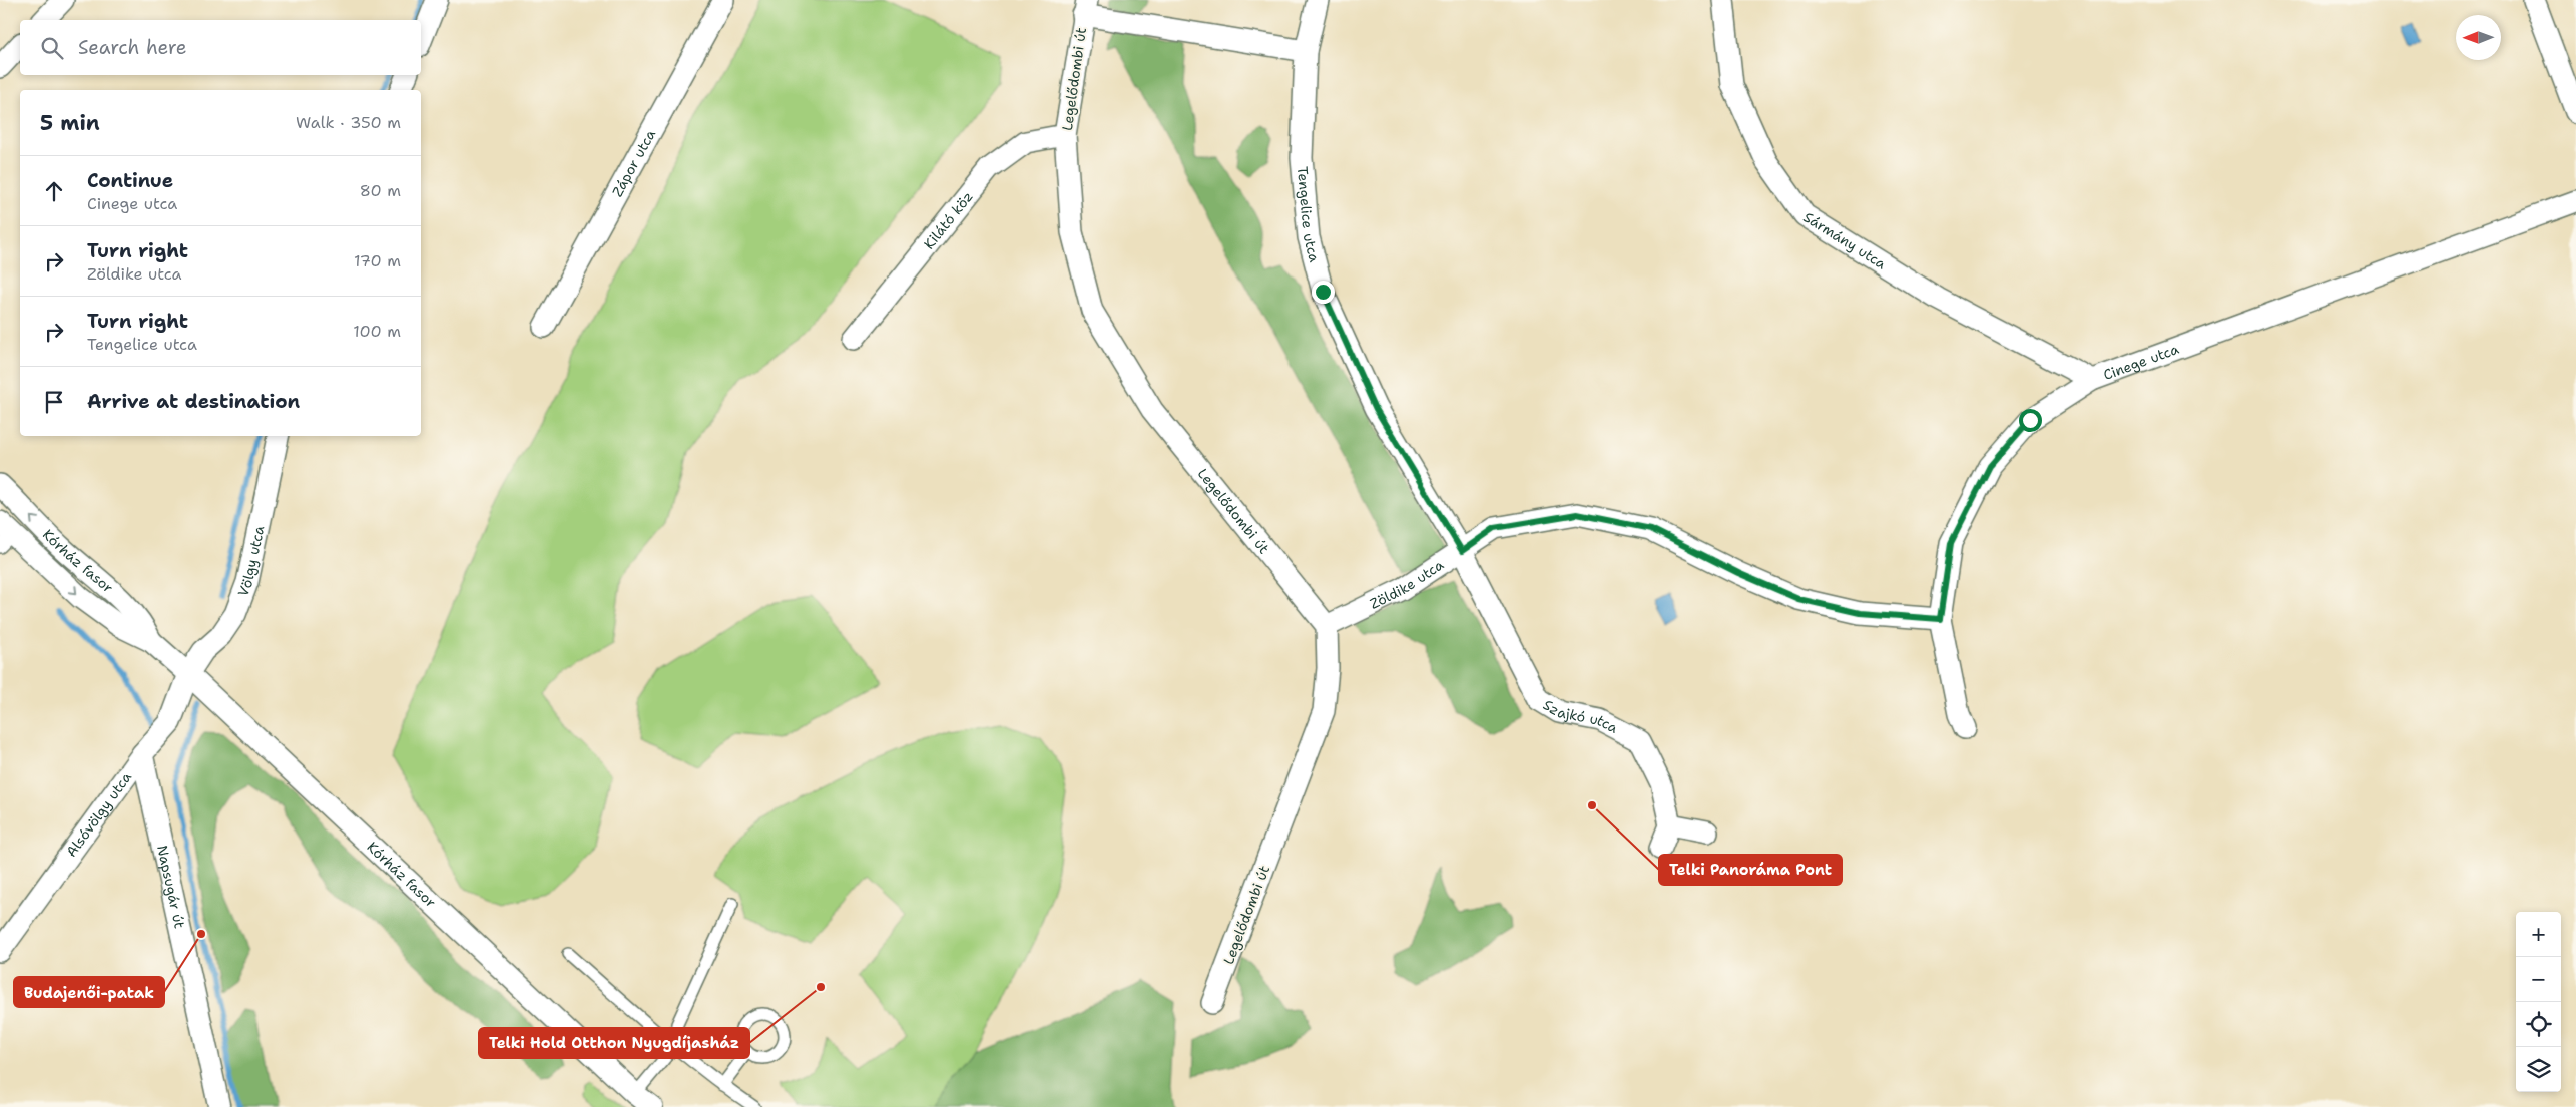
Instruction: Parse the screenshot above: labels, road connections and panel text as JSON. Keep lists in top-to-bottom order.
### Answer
{
  "streets": {
    "street": [
      "Legelődombi út",
      "Zápor utca",
      "Tengelice utca",
      "Kilátó köz",
      "Sármány utca",
      "Cinege utca",
      "Kórház fasor",
      "Völgy utca",
      "Zöldike utca",
      "Szajkó utca",
      "Alsóvölgy utca",
      "Napsugár út"
    ]
  },
  "crossings": [
    ["Legelődombi út", "Tengelice utca"],
    ["Legelődombi út", "Kilátó köz"],
    ["Legelődombi út", "Zöldike utca"],
    ["Tengelice utca", "Zöldike utca"],
    ["Tengelice utca", "Szajkó utca"],
    ["Sármány utca", "Cinege utca"],
    ["Cinege utca", "Zöldike utca"],
    ["Kórház fasor", "Völgy utca"],
    ["Kórház fasor", "Alsóvölgy utca"],
    ["Völgy utca", "Alsóvölgy utca"],
    ["Zöldike utca", "Szajkó utca"],
    ["Alsóvölgy utca", "Napsugár út"]
  ],
  "places": ["Telki Panoráma Pont", "Budajenői-patak", "Telki Hold Otthon Nyugdíjasház"],
  "north": "left",
  "page": {
    "search": "Search here",
    "heading": ["5 min", "Walk · 350 m"],
    "list": [
      ["Continue", "Cinege utca", "80 m"],
      ["Turn right", "Zöldike utca", "170 m"],
      ["Turn right", "Tengelice utca", "100 m"],
      "Arrive at destination"
    ],
    "map_buttons": ["+", "−"]
  }
}
